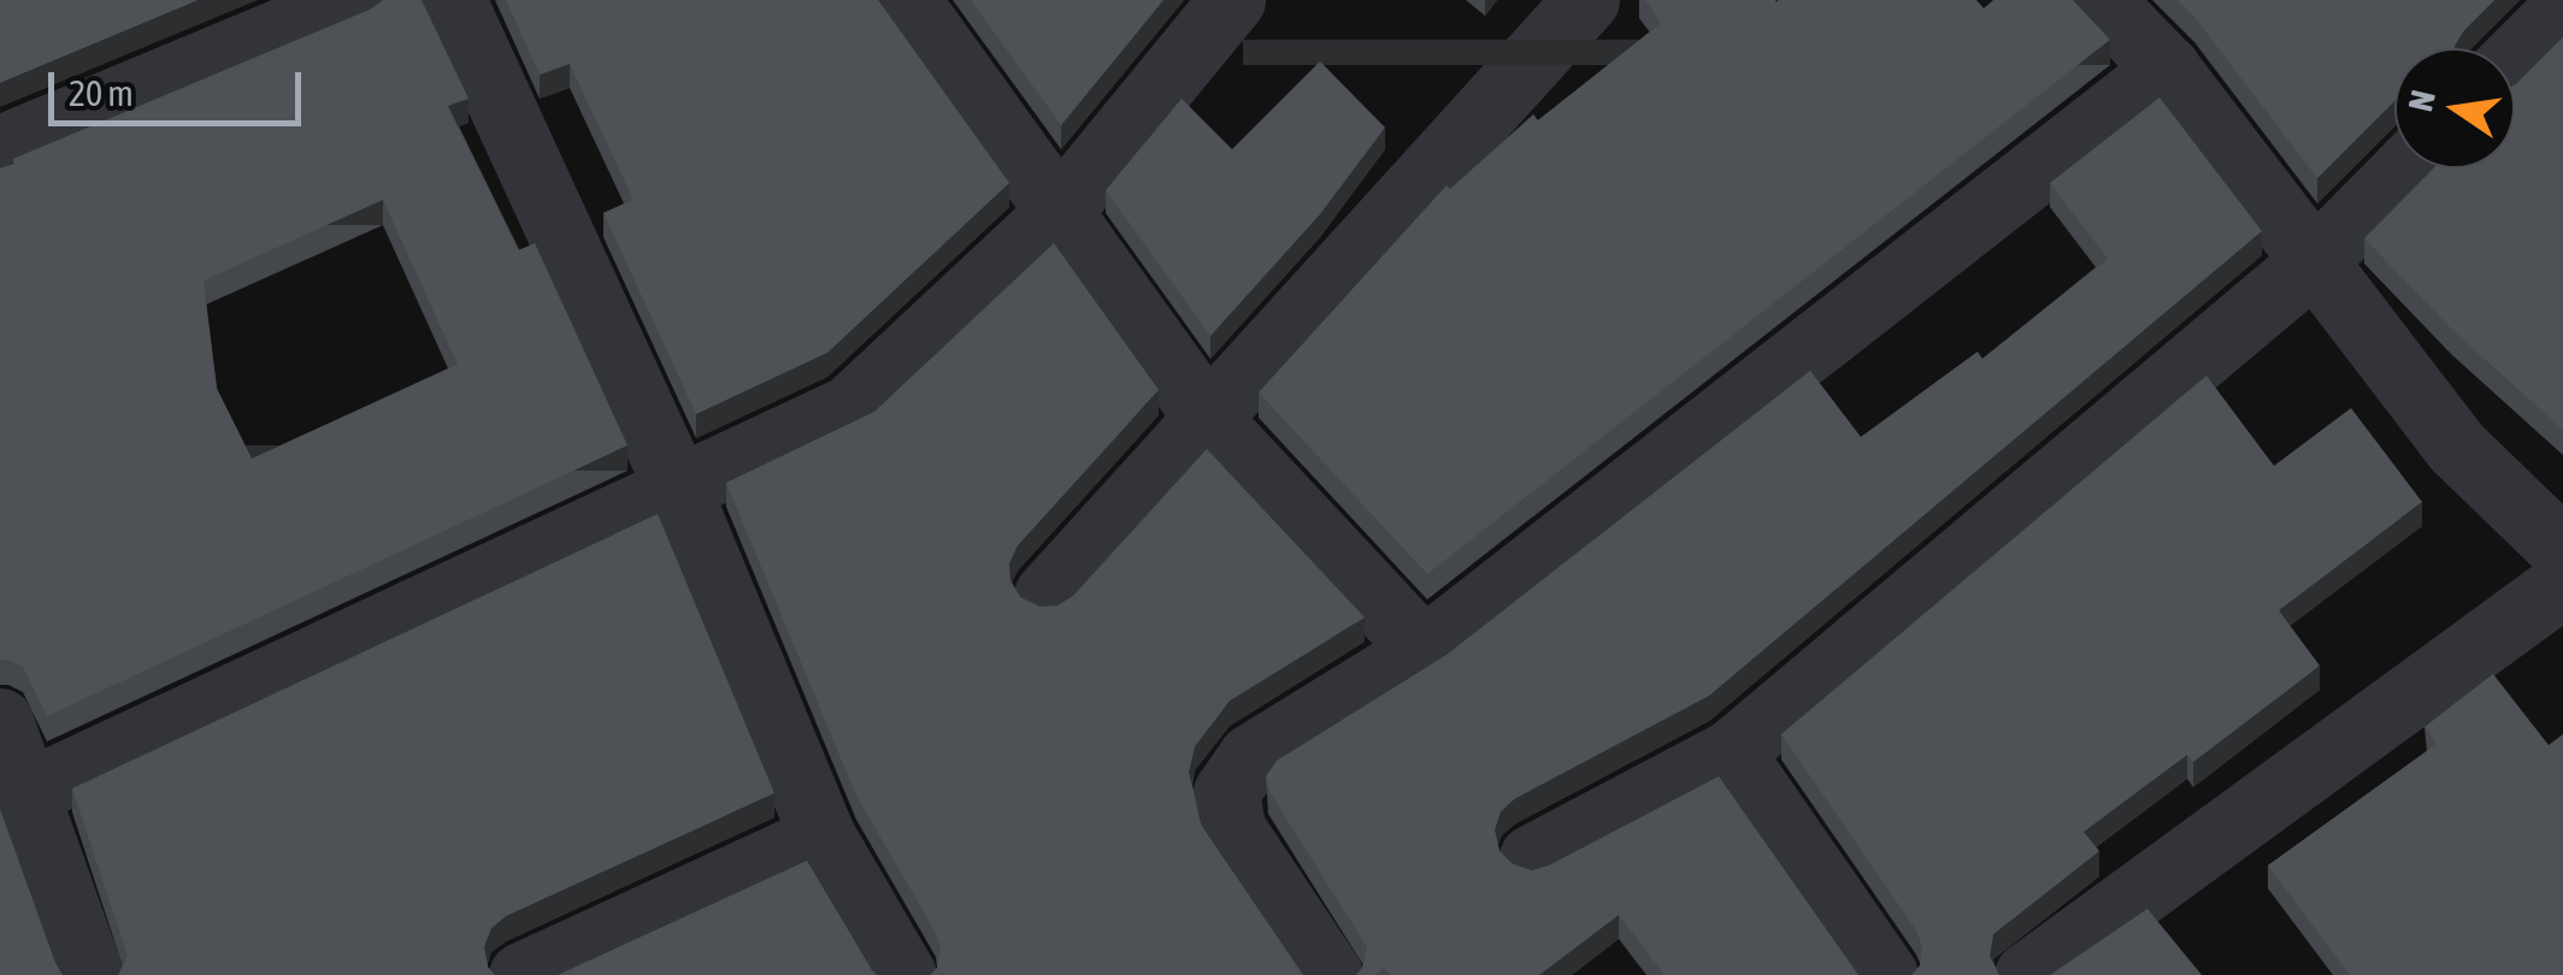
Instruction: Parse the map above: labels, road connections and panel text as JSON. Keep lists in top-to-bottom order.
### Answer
{
  "scale_bar": "20 m",
  "north": "left"
}
